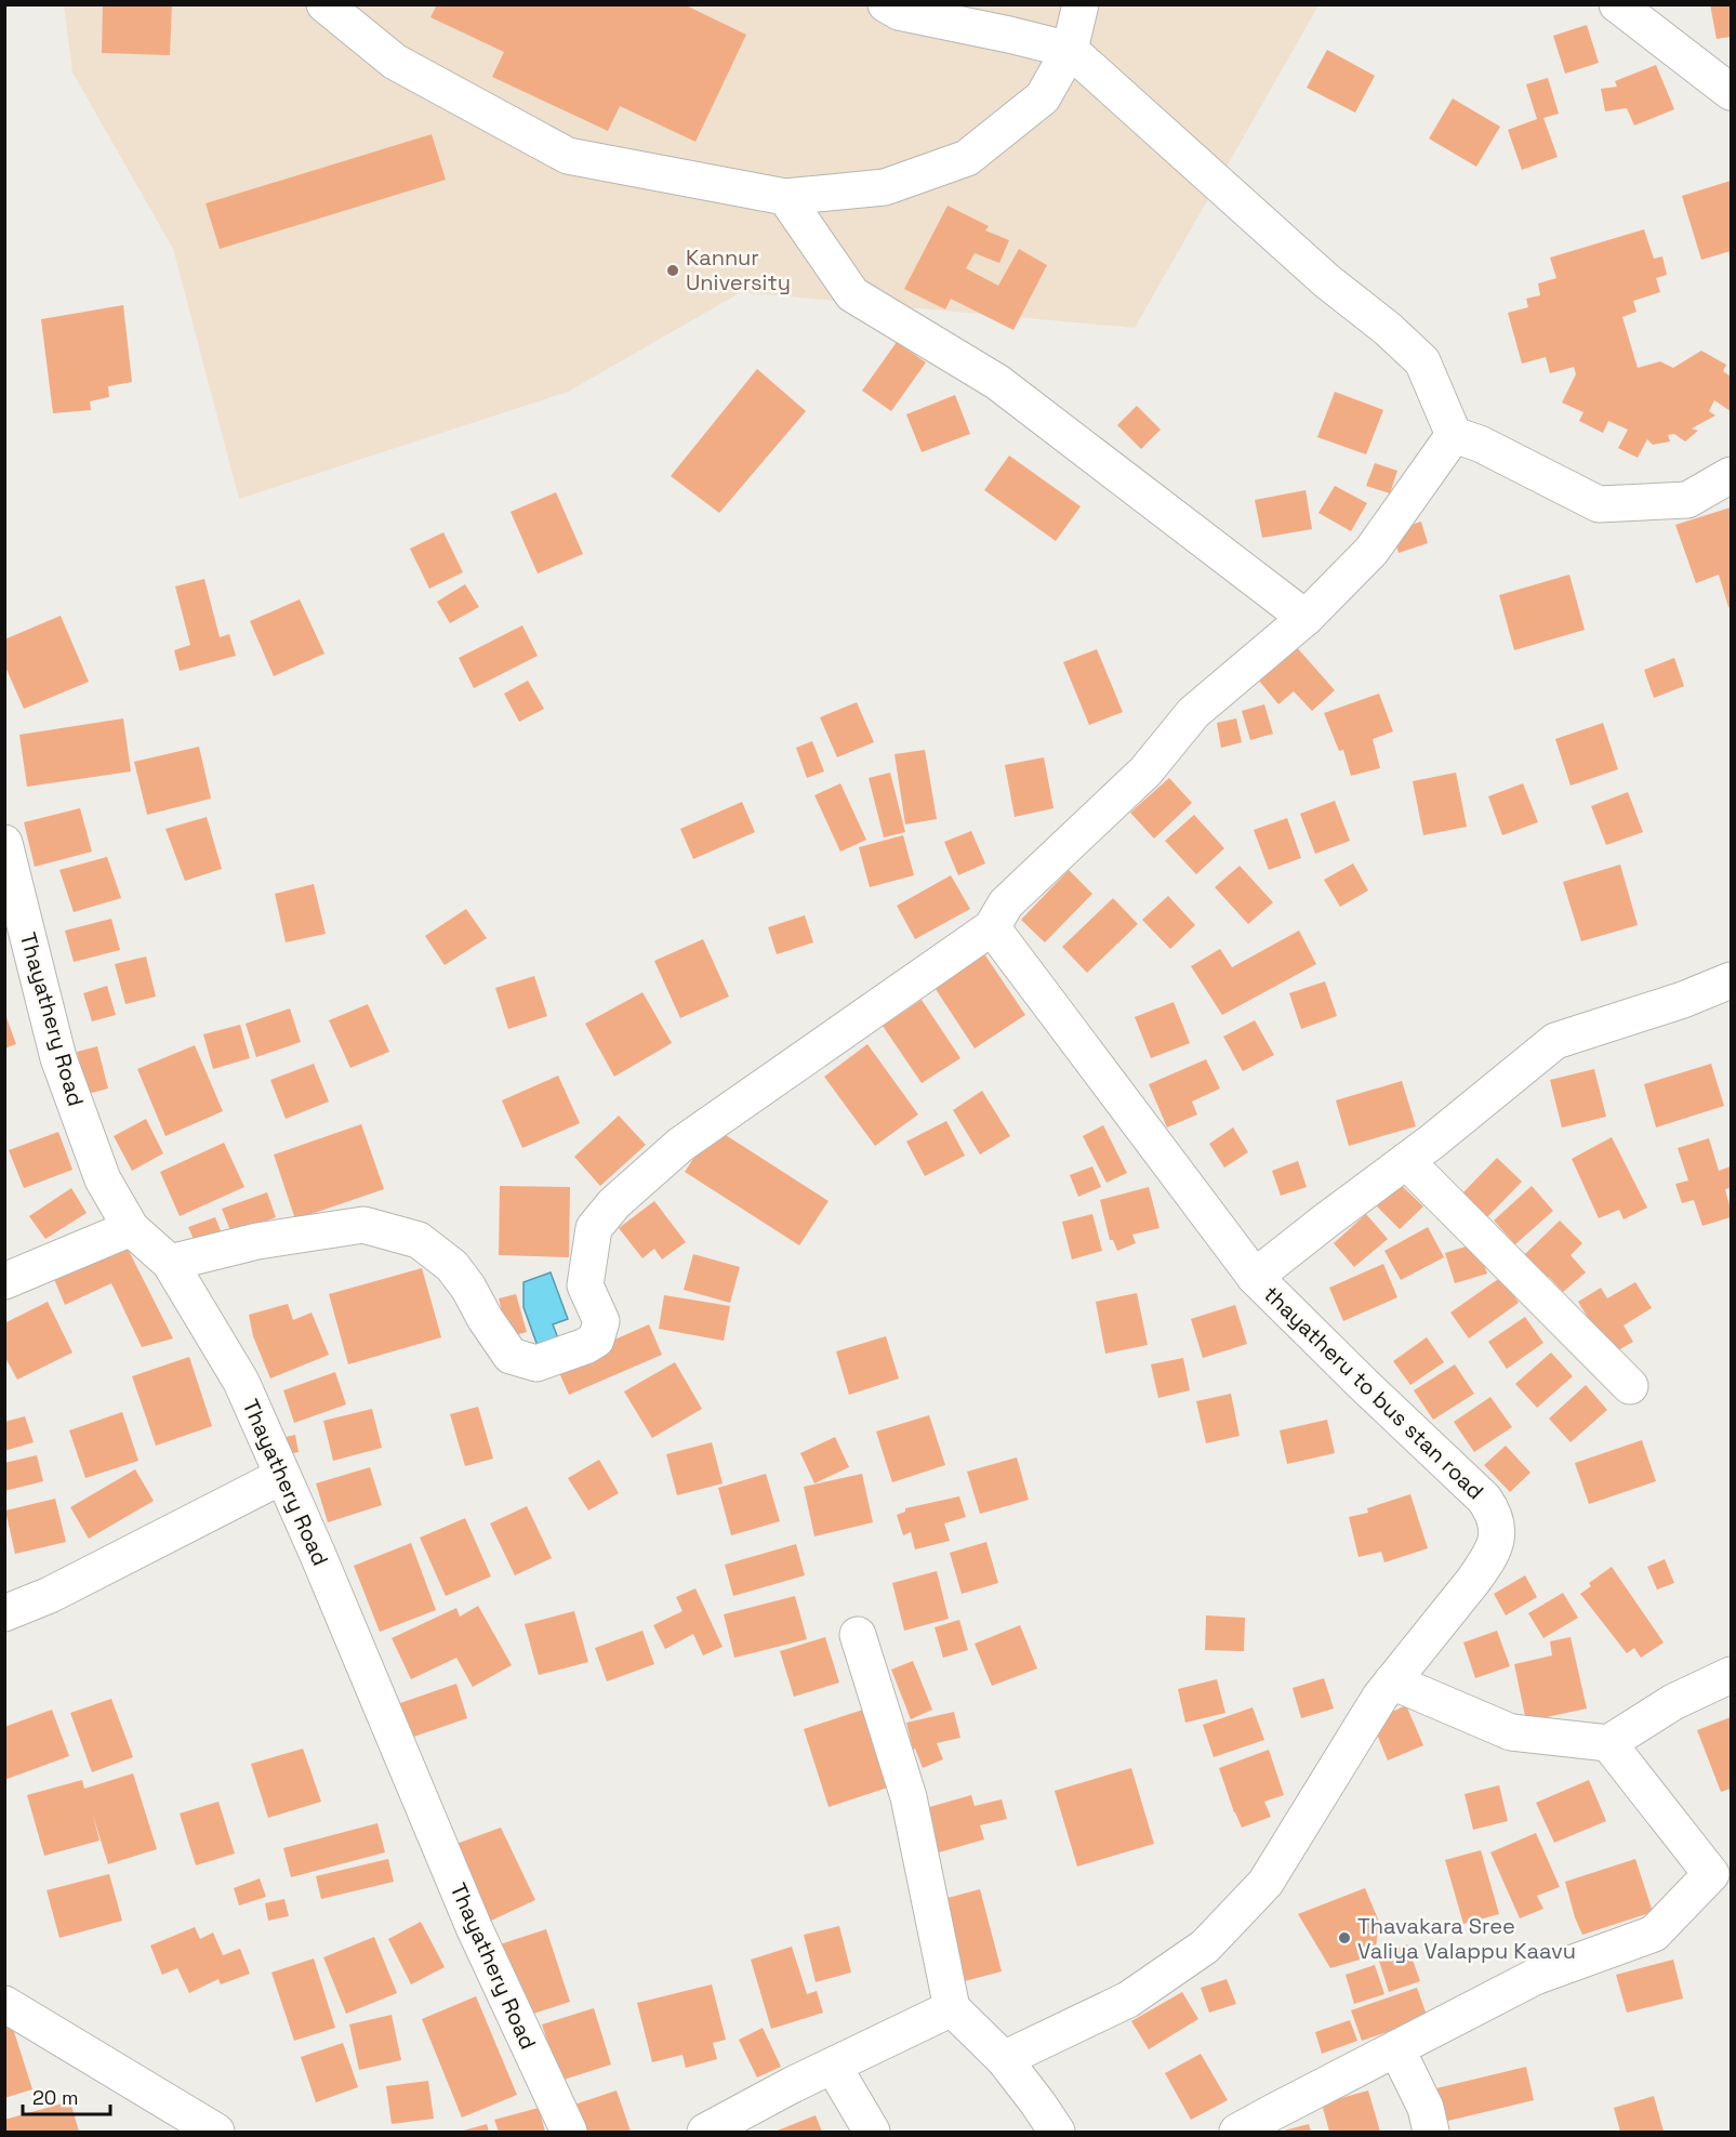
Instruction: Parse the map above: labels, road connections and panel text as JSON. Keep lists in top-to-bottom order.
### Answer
{
  "streets": {
    "street": ["Thayathery Road", "thayatheru to bus stan road"]
  },
  "places": ["Kannur University", "Thavakara Sree Valiya Valappu Kaavu"],
  "scale_bar": "20 m"
}
